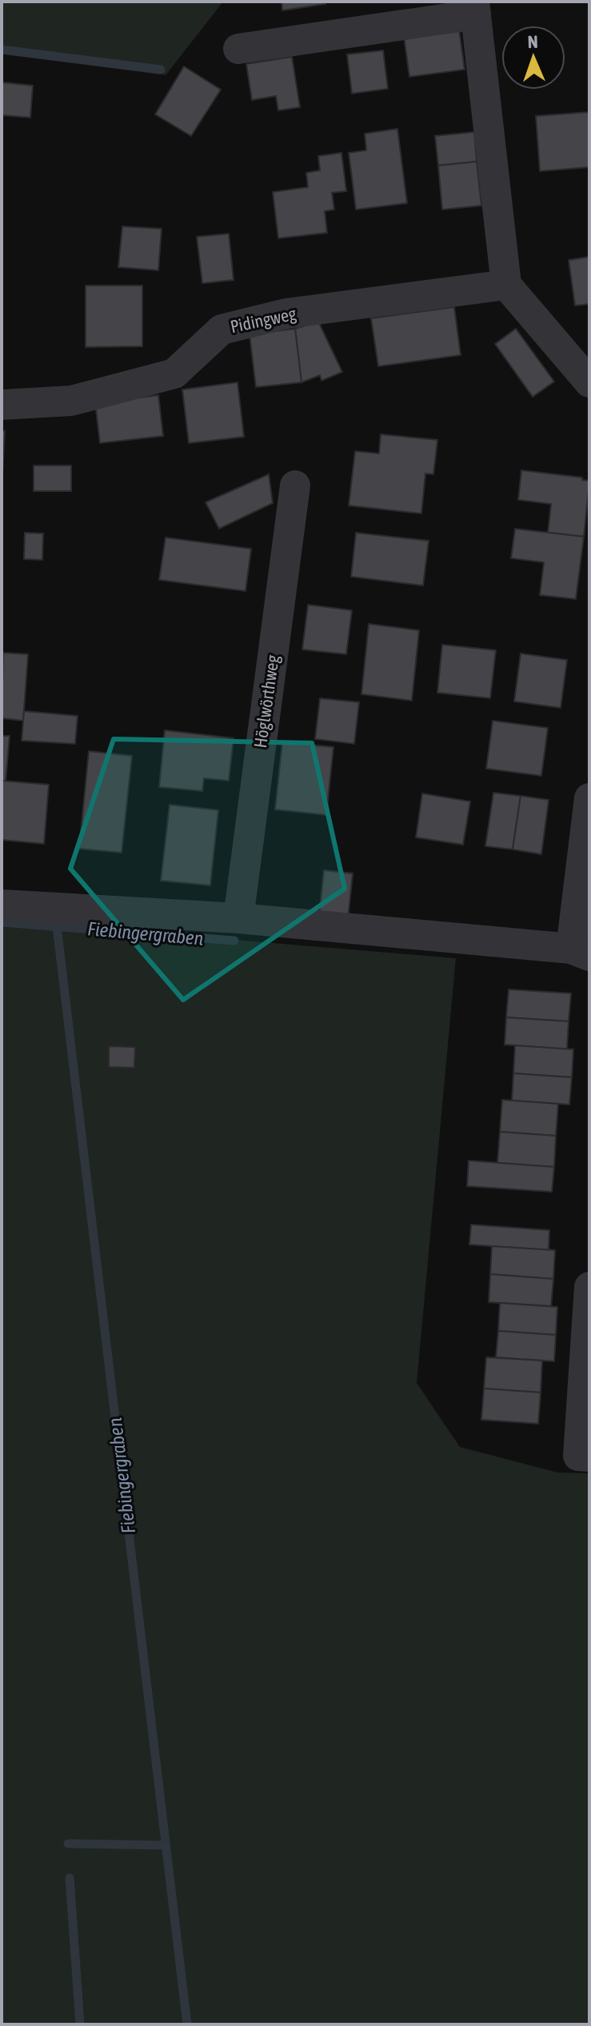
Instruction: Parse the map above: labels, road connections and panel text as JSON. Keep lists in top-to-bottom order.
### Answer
{
  "streets": {
    "street": ["Pidingweg", "Höglwörthweg"]
  },
  "water": ["Fiebingergraben"],
  "north": "top"
}
